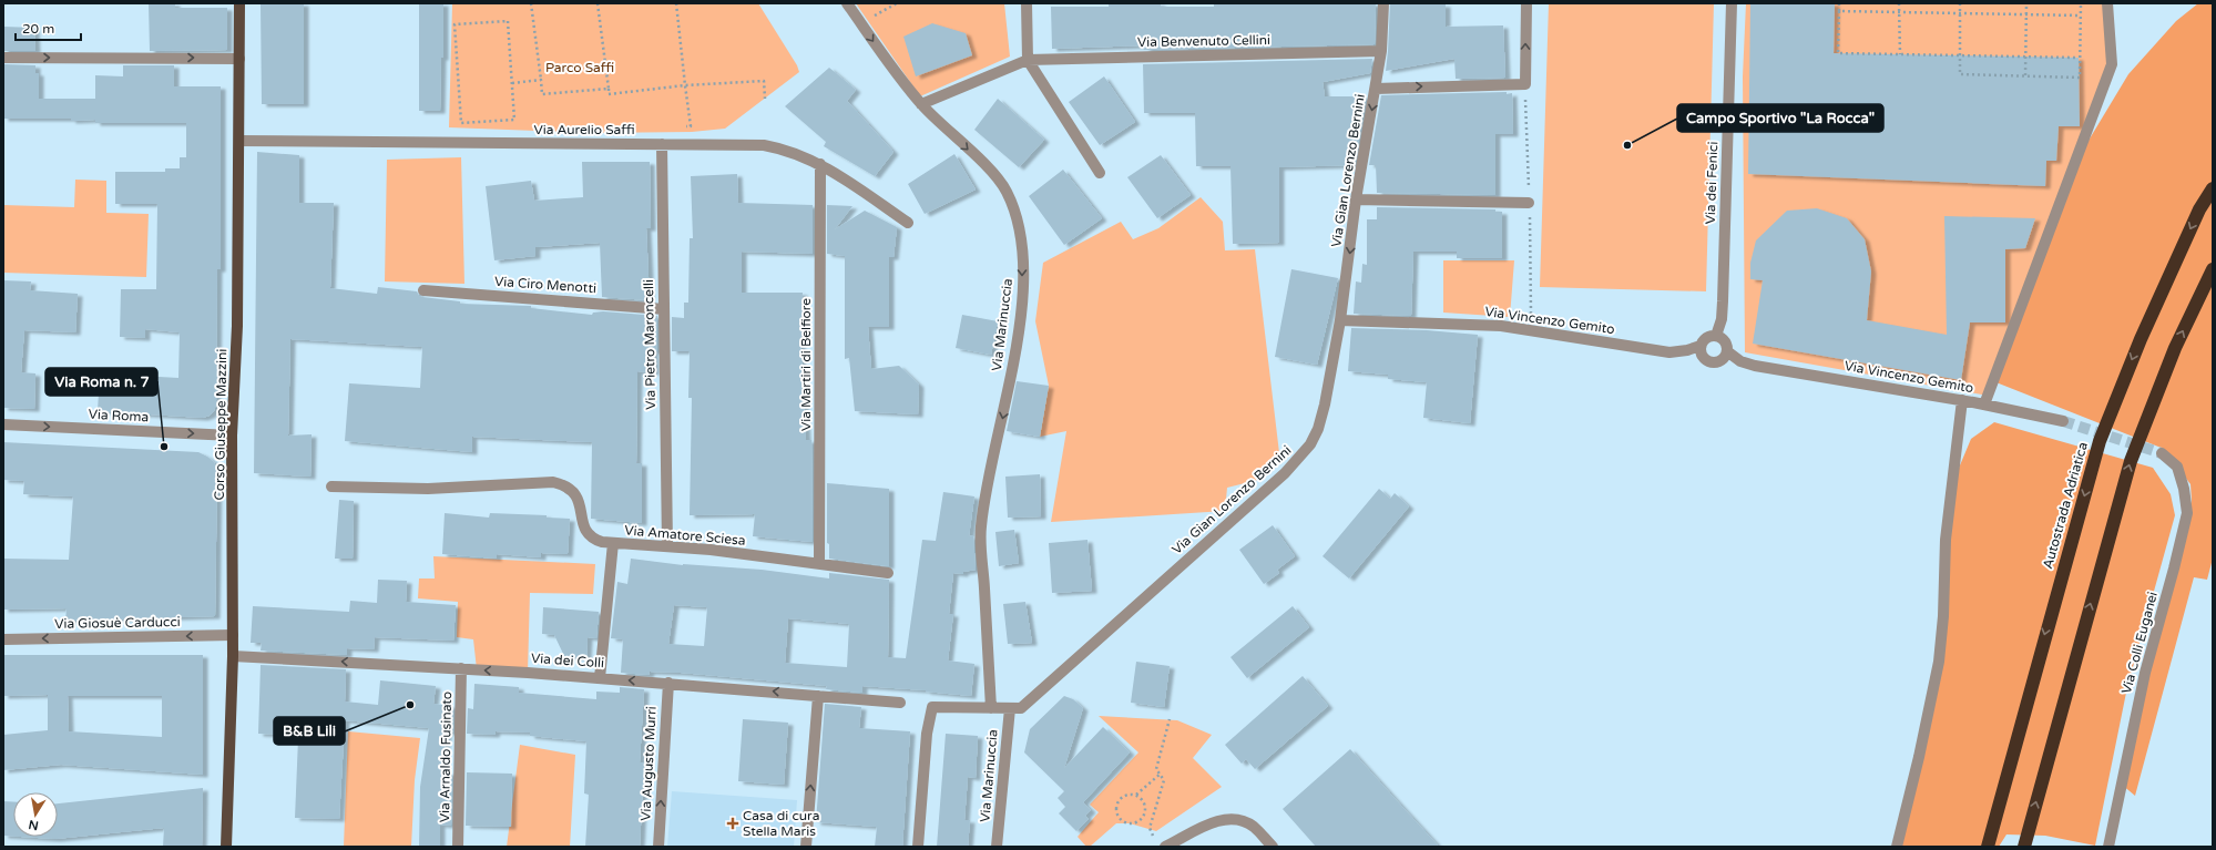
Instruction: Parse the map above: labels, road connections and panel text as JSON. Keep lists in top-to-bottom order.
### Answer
{
  "streets": {
    "highway": ["Autostrada Adriatica"],
    "main road": ["Corso Giuseppe Mazzini"],
    "street": [
      "Via Benvenuto Cellini",
      "Via Aurelio Saffi",
      "Via Gian Lorenzo Bernini",
      "Via dei Fenici",
      "Via Ciro Menotti",
      "Via Vincenzo Gemito",
      "Via Marinuccia",
      "Via Pietro Maroncelli",
      "Via Martiri di Belfiore",
      "Via Roma",
      "Via Amatore Sciesa",
      "Via Giosuè Carducci",
      "Via Colli Euganei",
      "Via dei Colli",
      "Via Arnaldo Fusinato",
      "Via Augusto Murri"
    ]
  },
  "crossings": [
    ["Via Benvenuto Cellini", "Via Gian Lorenzo Bernini"],
    ["Via Benvenuto Cellini", "Via Marinuccia"],
    ["Via Aurelio Saffi", "Via Pietro Maroncelli"],
    ["Via Aurelio Saffi", "Via Martiri di Belfiore"],
    ["Via Aurelio Saffi", "Corso Giuseppe Mazzini"],
    ["Via Gian Lorenzo Bernini", "Via Vincenzo Gemito"],
    ["Via Gian Lorenzo Bernini", "Via Marinuccia"],
    ["Via dei Fenici", "Via Vincenzo Gemito"],
    ["Via Ciro Menotti", "Via Pietro Maroncelli"],
    ["Via Pietro Maroncelli", "Via Amatore Sciesa"],
    ["Via Martiri di Belfiore", "Via Amatore Sciesa"],
    ["Via Roma", "Corso Giuseppe Mazzini"],
    ["Corso Giuseppe Mazzini", "Via Giosuè Carducci"],
    ["Corso Giuseppe Mazzini", "Via dei Colli"],
    ["Via Amatore Sciesa", "Via dei Colli"],
    ["Via dei Colli", "Via Arnaldo Fusinato"],
    ["Via dei Colli", "Via Augusto Murri"]
  ],
  "one_way": [
    "Via Marinuccia",
    "Via Roma",
    "Via Giosuè Carducci",
    "Via dei Colli",
    "Via Augusto Murri"
  ],
  "parks": ["Parco Saffi"],
  "places": {
    "other": ["Campo Sportivo \"La Rocca\"", "Via Roma n. 7", "B&B Lili"],
    "health": ["Casa di cura Stella Maris"]
  },
  "scale_bar": "20 m",
  "north": "bottom"
}
